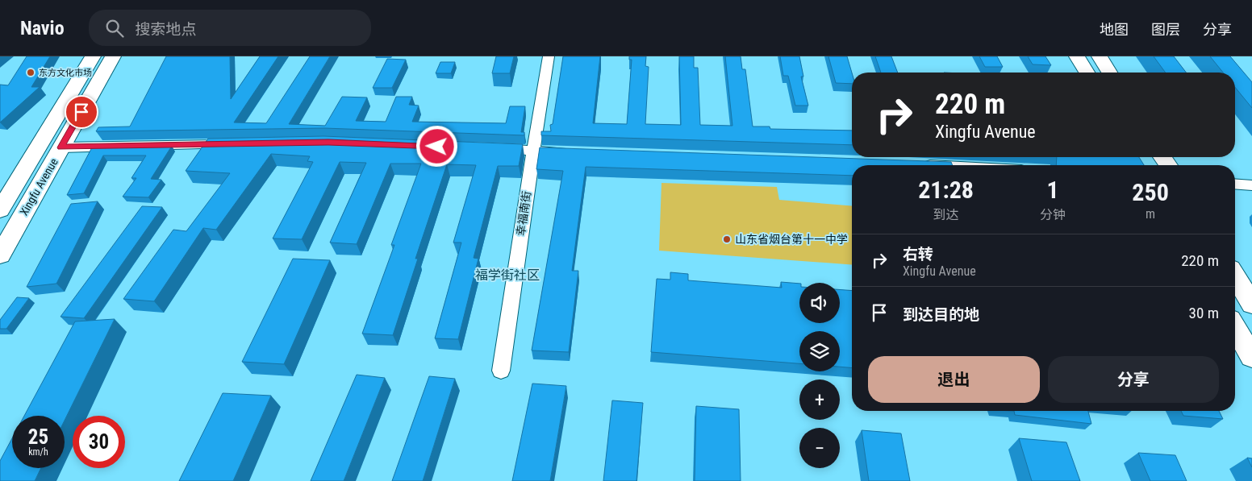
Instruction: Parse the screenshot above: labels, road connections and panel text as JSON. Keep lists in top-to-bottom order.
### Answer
{
  "streets": {
    "main road": ["Xingfu Avenue"],
    "street": ["幸福南街"]
  },
  "districts": ["福学街社区"],
  "places": ["东方文化市场", "山东省烟台第十一中学"],
  "page": {
    "header": "Navio",
    "search": "搜索地点",
    "nav": ["地图", "图层", "分享"],
    "turn": ["220 m", "Xingfu Avenue"],
    "eta": [
      "21:28",
      "到达",
      "1",
      "分钟",
      "250",
      "m"
    ],
    "list": [
      {
        "name": "右转",
        "note": "Xingfu Avenue",
        "value": "220 m"
      },
      {
        "name": "到达目的地",
        "value": "30 m"
      }
    ],
    "map_buttons": ["+", "−"],
    "buttons": ["退出", "分享"],
    "speed": "25 km/h",
    "limit": "30"
  }
}
